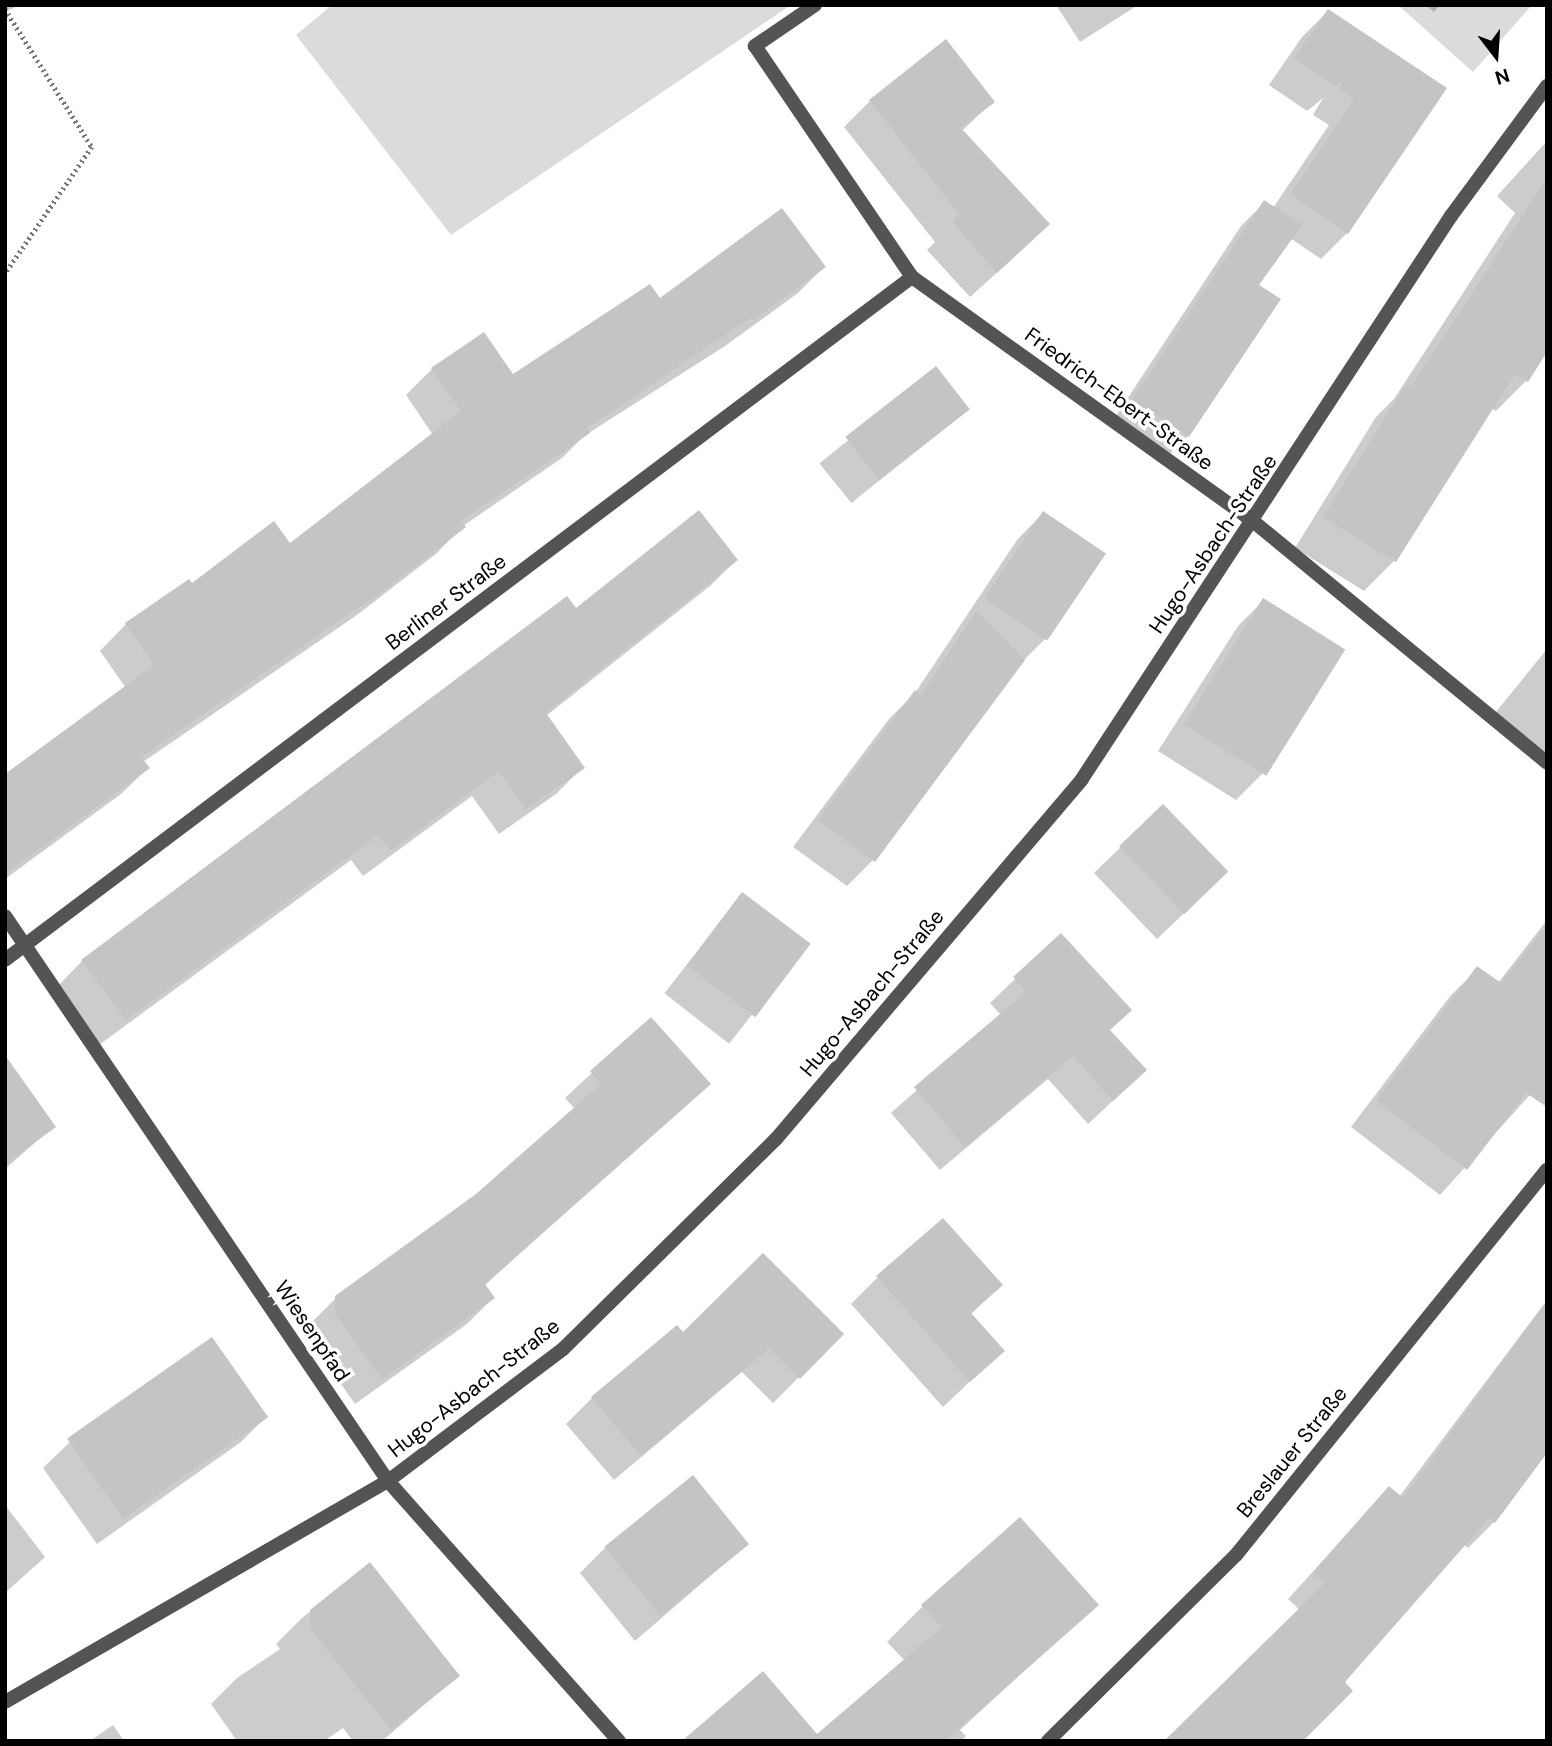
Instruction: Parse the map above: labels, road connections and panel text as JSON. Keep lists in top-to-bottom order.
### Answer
{
  "streets": {
    "street": [
      "Friedrich-Ebert-Straße",
      "Hugo-Asbach-Straße",
      "Berliner Straße",
      "Wiesenpfad",
      "Breslauer Straße"
    ]
  },
  "crossings": [
    ["Friedrich-Ebert-Straße", "Hugo-Asbach-Straße"],
    ["Friedrich-Ebert-Straße", "Berliner Straße"],
    ["Hugo-Asbach-Straße", "Wiesenpfad"],
    ["Berliner Straße", "Wiesenpfad"]
  ],
  "north": "bottom"
}
